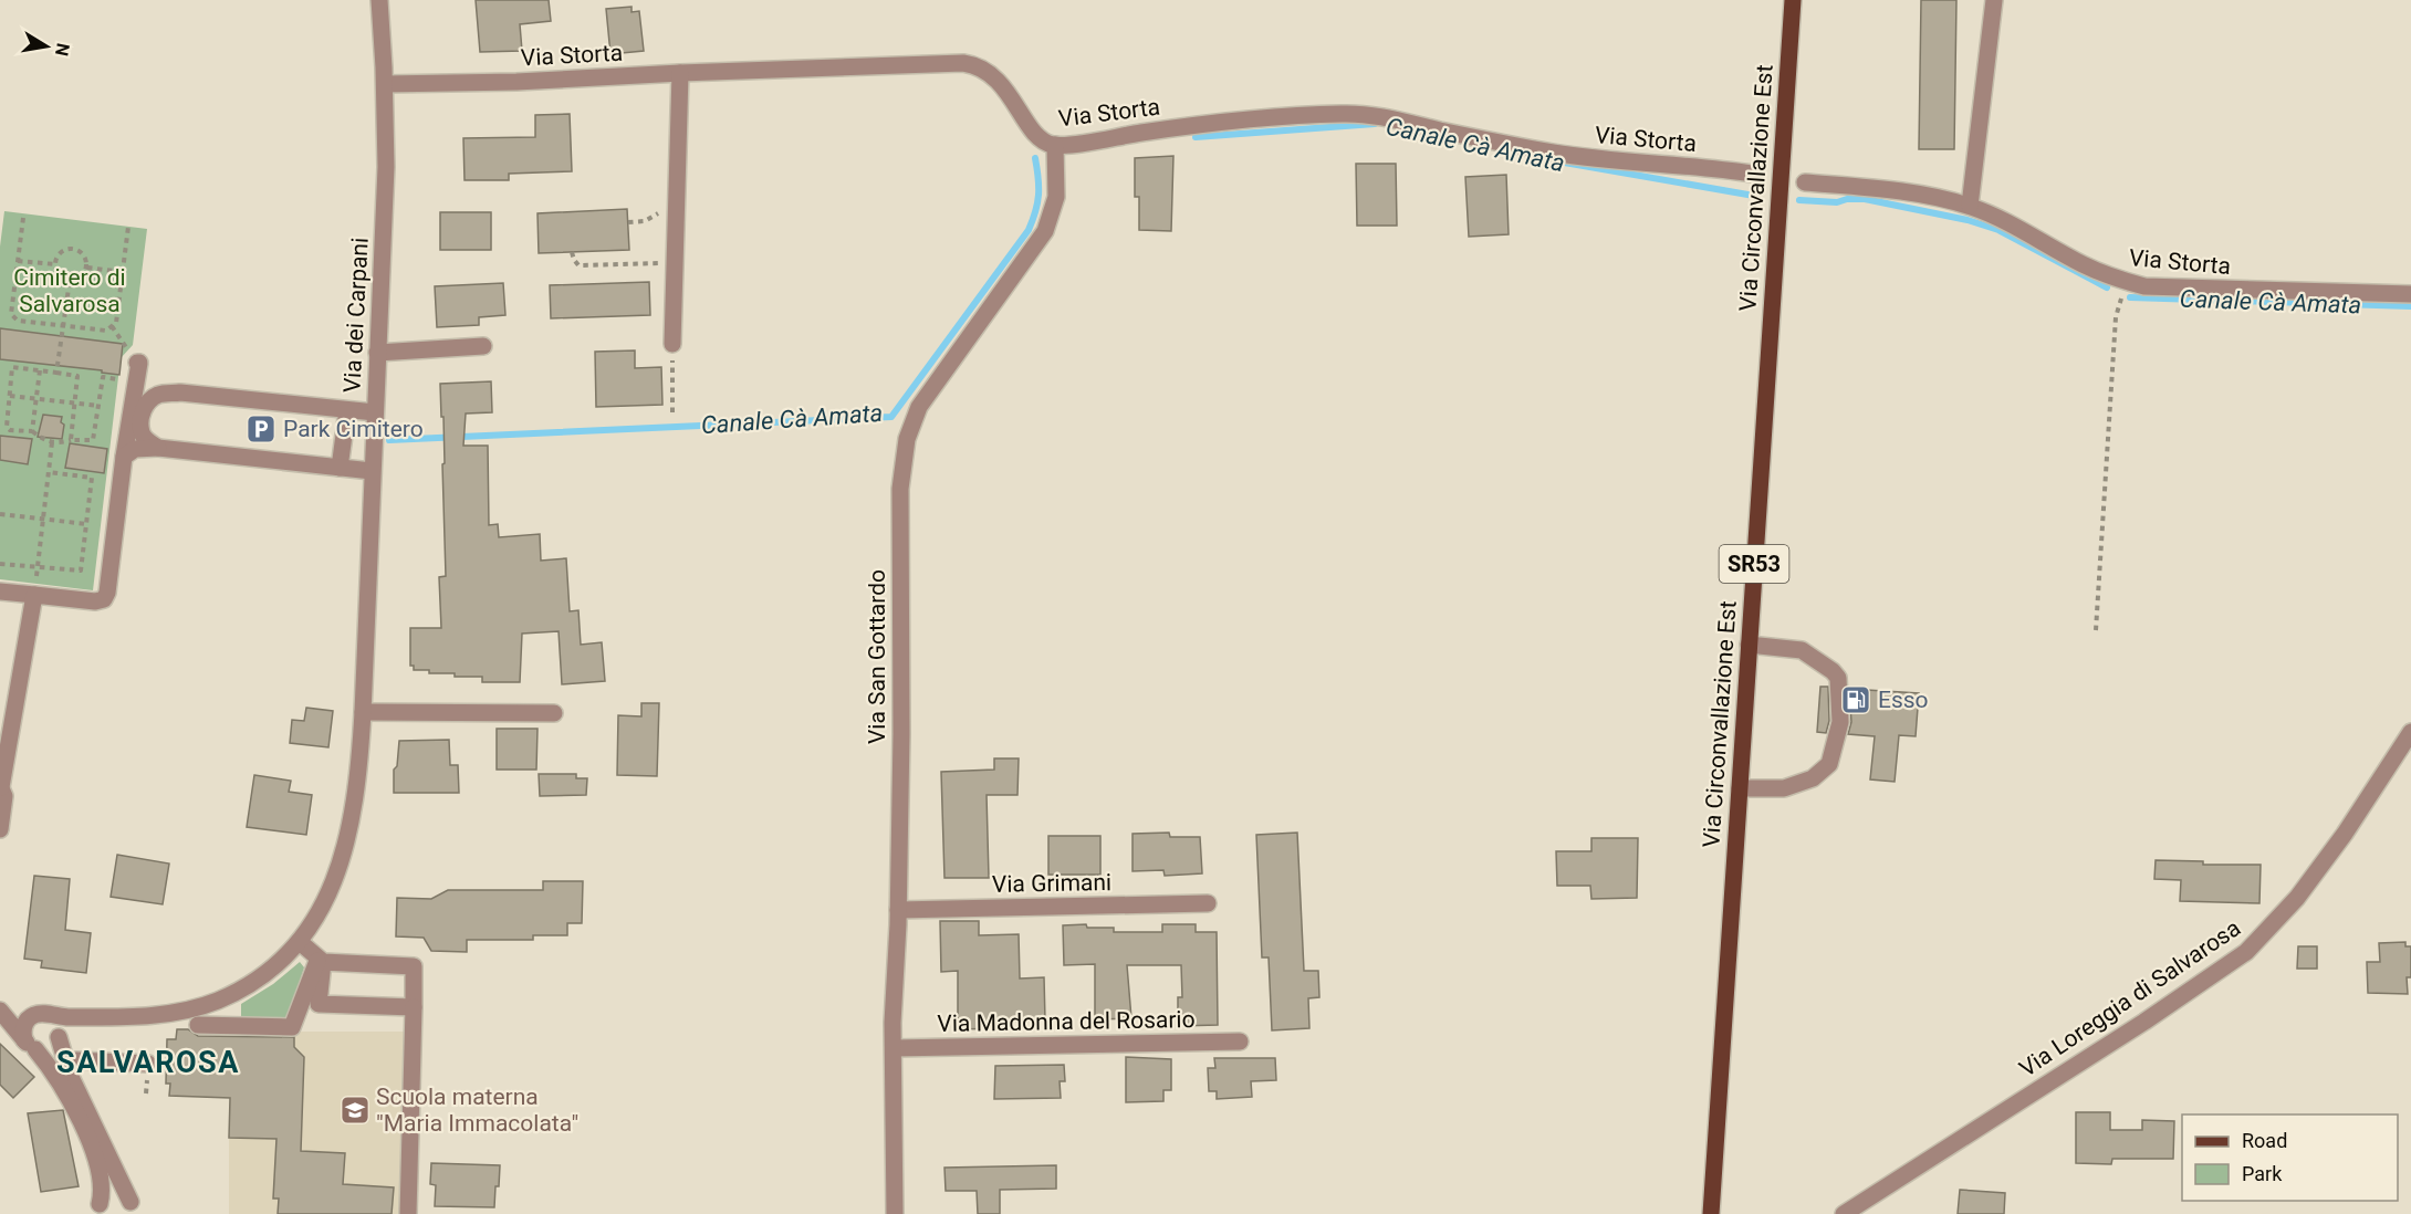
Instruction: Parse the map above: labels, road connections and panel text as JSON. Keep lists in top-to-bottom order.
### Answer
{
  "streets": {
    "main road": ["Via Circonvallazione Est", "SR53"],
    "street": [
      "Via Storta",
      "Via dei Carpani",
      "Via San Gottardo",
      "Via Grimani",
      "Via Loreggia di Salvarosa",
      "Via Madonna del Rosario"
    ]
  },
  "crossings": [
    ["Via Storta", "Via dei Carpani"],
    ["Via Storta", "Via San Gottardo"],
    ["Via San Gottardo", "Via Grimani"],
    ["Via San Gottardo", "Via Madonna del Rosario"]
  ],
  "districts": ["SALVAROSA"],
  "water": ["Canale Cà Amata"],
  "parks": ["Cimitero di Salvarosa"],
  "places": {
    "parking": ["Park Cimitero"],
    "fuel station": ["Esso"],
    "school or university": ["Scuola materna \"Maria Immacolata\""]
  },
  "legend": ["Road", "Park"],
  "north": "right"
}
